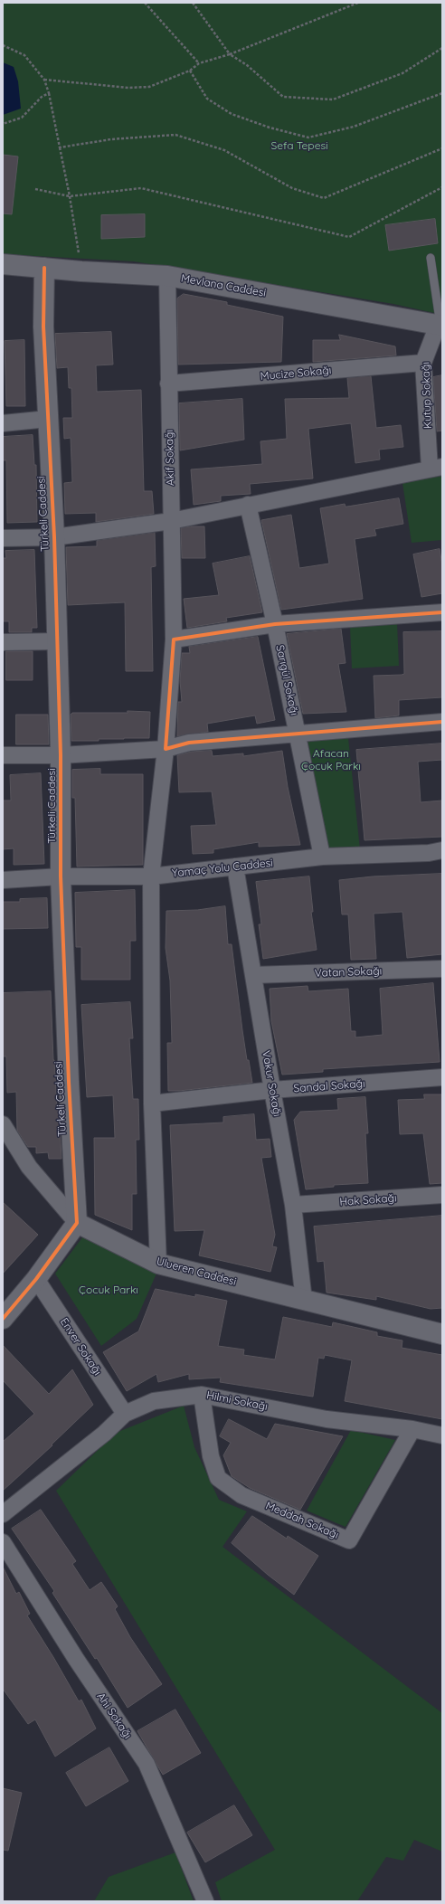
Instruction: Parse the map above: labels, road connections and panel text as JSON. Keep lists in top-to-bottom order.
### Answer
{
  "streets": {
    "street": [
      "Mevlana Caddesi",
      "Mucize Sokağı",
      "Kutup Sokağı",
      "Akif Sokağı",
      "Türkeli Caddesi",
      "Sarıgül Sokağı",
      "Yamaç Yolu Caddesi",
      "Vatan Sokağı",
      "Vakur Sokağı",
      "Sandal Sokağı",
      "Hak Sokağı",
      "Ulueren Caddesi",
      "Enver Sokağı",
      "Hilmi Sokağı",
      "Meddah Sokağı",
      "Ahi Sokağı"
    ]
  },
  "crossings": [
    ["Mevlana Caddesi", "Kutup Sokağı"],
    ["Mevlana Caddesi", "Akif Sokağı"],
    ["Mevlana Caddesi", "Türkeli Caddesi"],
    ["Mucize Sokağı", "Kutup Sokağı"],
    ["Mucize Sokağı", "Akif Sokağı"],
    ["Akif Sokağı", "Yamaç Yolu Caddesi"],
    ["Akif Sokağı", "Sandal Sokağı"],
    ["Akif Sokağı", "Ulueren Caddesi"],
    ["Türkeli Caddesi", "Yamaç Yolu Caddesi"],
    ["Türkeli Caddesi", "Ulueren Caddesi"],
    ["Sarıgül Sokağı", "Yamaç Yolu Caddesi"],
    ["Yamaç Yolu Caddesi", "Vakur Sokağı"],
    ["Vatan Sokağı", "Vakur Sokağı"],
    ["Vakur Sokağı", "Sandal Sokağı"],
    ["Vakur Sokağı", "Hak Sokağı"],
    ["Vakur Sokağı", "Ulueren Caddesi"],
    ["Enver Sokağı", "Hilmi Sokağı"],
    ["Hilmi Sokağı", "Meddah Sokağı"]
  ],
  "parks": ["Sefa Tepesi", "Afacan Çocuk Parkı", "Çocuk Parkı"]
}
